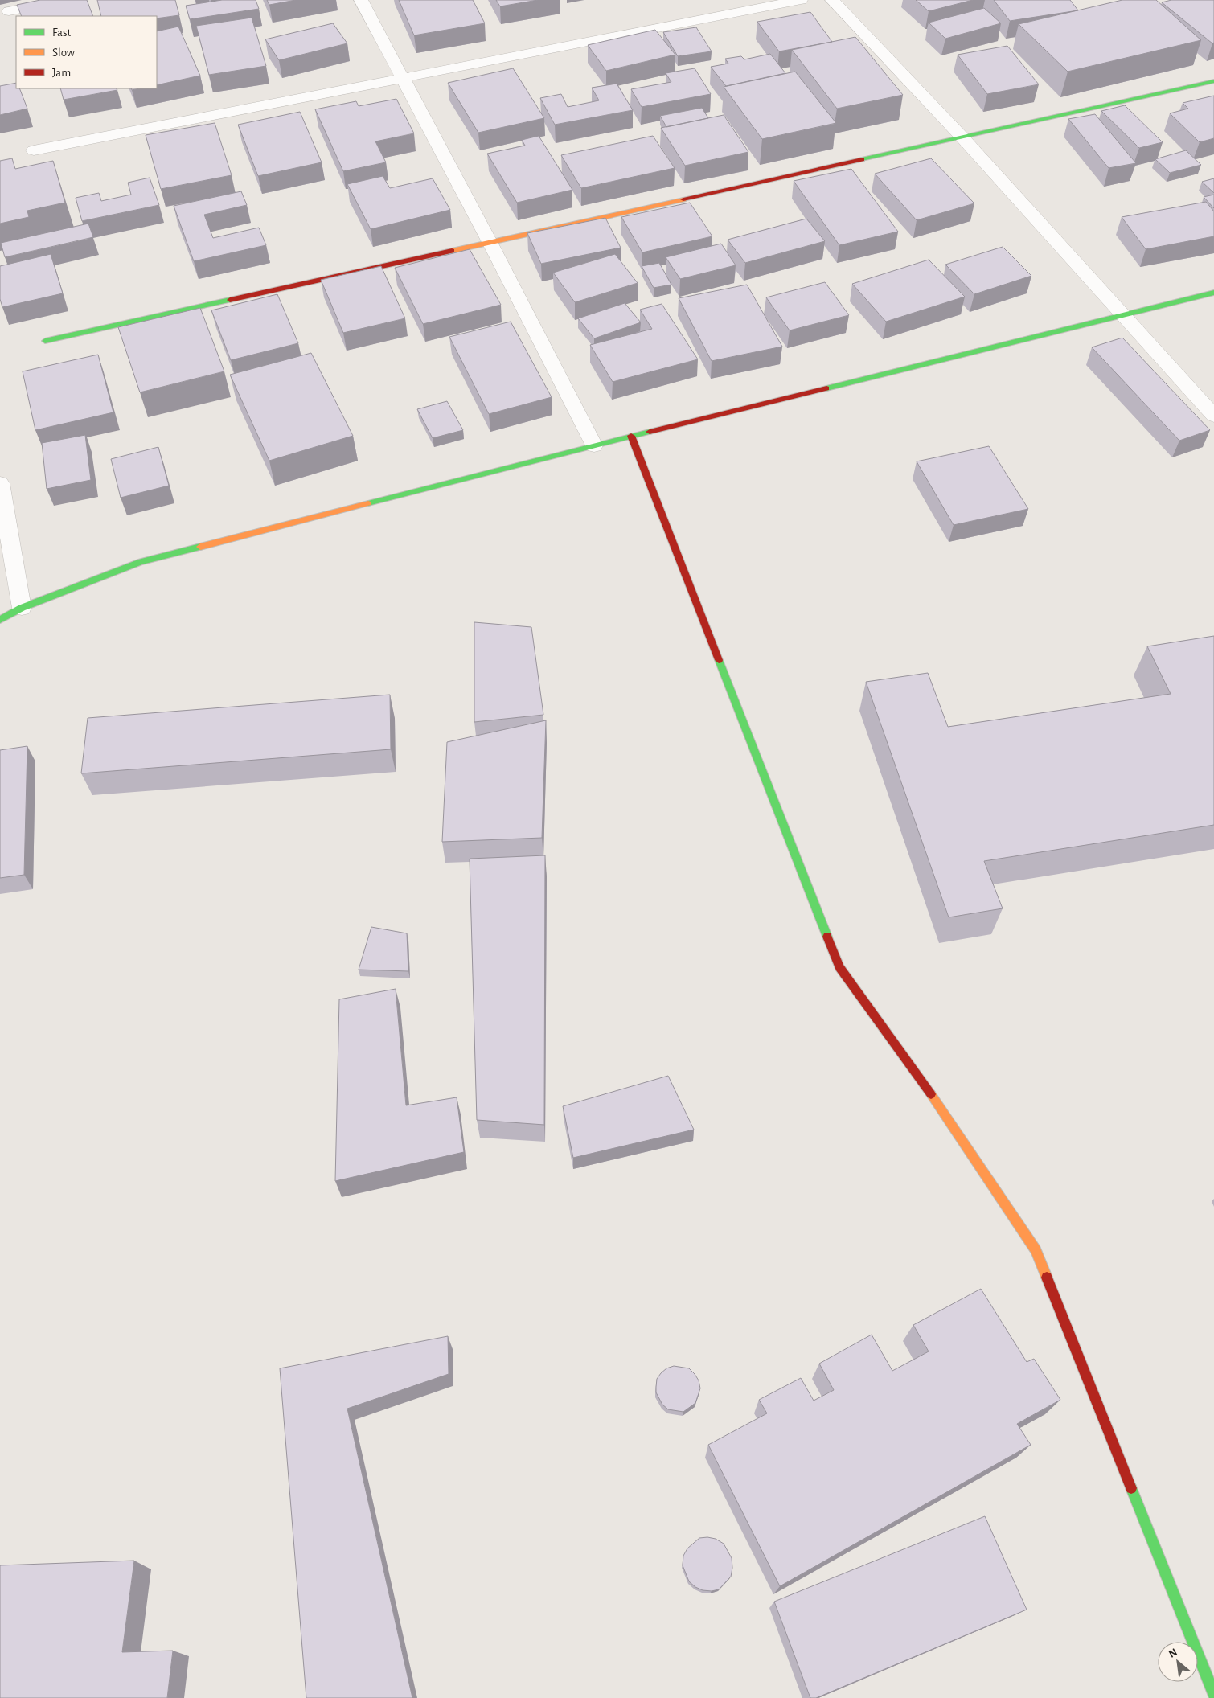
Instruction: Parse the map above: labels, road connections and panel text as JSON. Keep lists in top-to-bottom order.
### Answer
{
  "legend": ["Fast", "Slow", "Jam"],
  "north": "top left"
}
